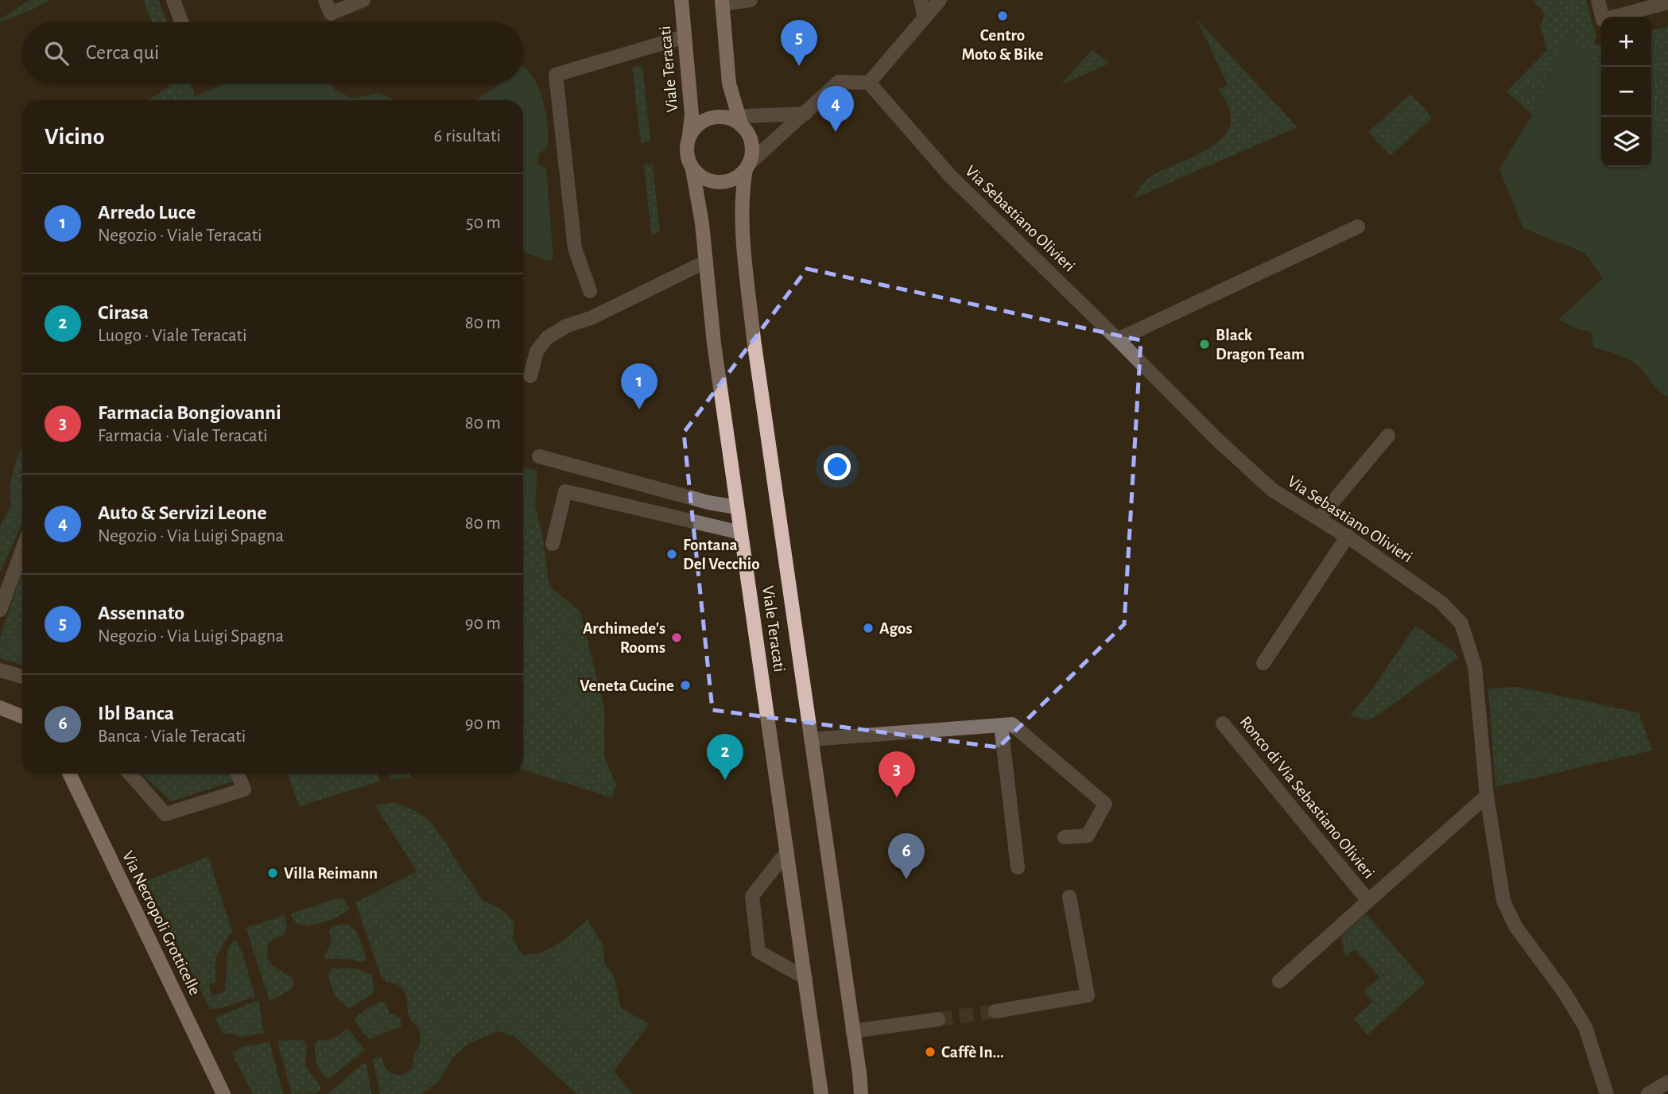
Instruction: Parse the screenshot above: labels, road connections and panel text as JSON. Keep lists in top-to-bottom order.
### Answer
{
  "streets": {
    "main road": ["Viale Teracati", "Via Necropoli Grotticelle"],
    "street": ["Via Sebastiano Olivieri", "Ronco di Via Sebastiano Olivieri"]
  },
  "crossings": [
    ["Via Sebastiano Olivieri", "Ronco di Via Sebastiano Olivieri"]
  ],
  "places": [
    "Centro Moto & Bike",
    "Black Dragon Team",
    "Fontana Del Vecchio",
    "Agos",
    "Archimede's Rooms",
    "Veneta Cucine",
    "Villa Reimann",
    "Caffè In..."
  ],
  "page": {
    "map_buttons": ["+", "−"],
    "pins": [
      "5",
      "4",
      "1",
      "2",
      "3",
      "6"
    ],
    "search": "Cerca qui",
    "heading": ["Vicino", "6 risultati"],
    "list": [
      {
        "mark": "1",
        "name": "Arredo Luce",
        "note": "Negozio · Viale Teracati",
        "value": "50 m"
      },
      {
        "mark": "2",
        "name": "Cirasa",
        "note": "Luogo · Viale Teracati",
        "value": "80 m"
      },
      {
        "mark": "3",
        "name": "Farmacia Bongiovanni",
        "note": "Farmacia · Viale Teracati",
        "value": "80 m"
      },
      {
        "mark": "4",
        "name": "Auto & Servizi Leone",
        "note": "Negozio · Via Luigi Spagna",
        "value": "80 m"
      },
      {
        "mark": "5",
        "name": "Assennato",
        "note": "Negozio · Via Luigi Spagna",
        "value": "90 m"
      },
      {
        "mark": "6",
        "name": "Ibl Banca",
        "note": "Banca · Viale Teracati",
        "value": "90 m"
      }
    ]
  }
}
